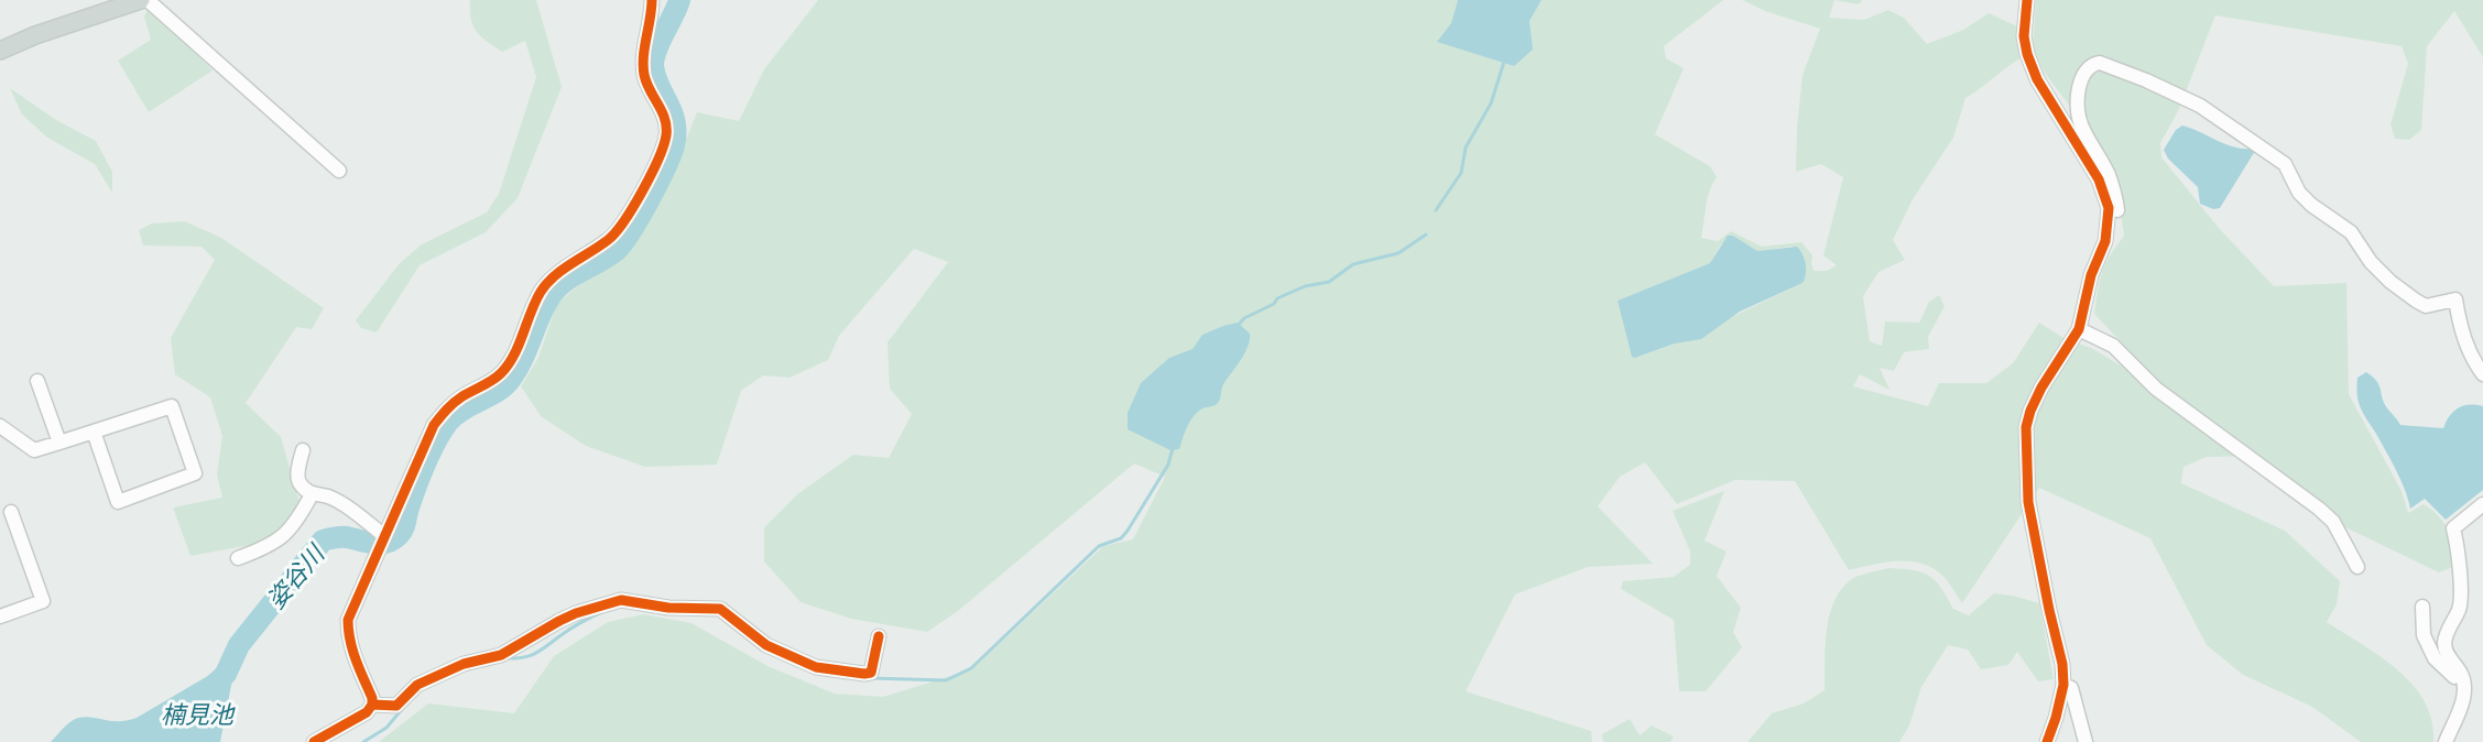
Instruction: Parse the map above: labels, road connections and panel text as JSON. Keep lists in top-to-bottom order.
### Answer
{
  "water": ["姿谷川", "楠見池"]
}
